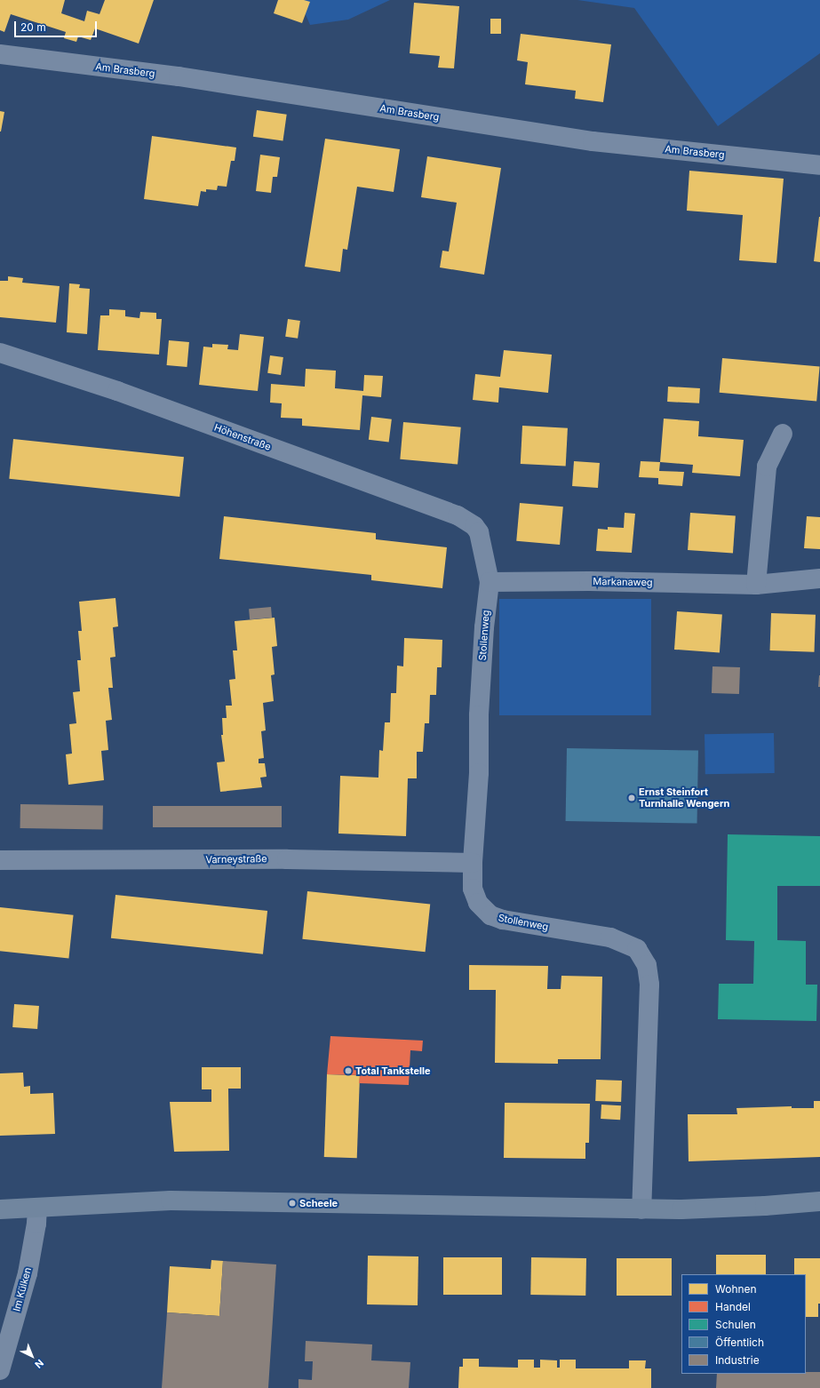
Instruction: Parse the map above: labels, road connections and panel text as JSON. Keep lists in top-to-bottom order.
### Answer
{
  "streets": {
    "street": [
      "Am Brasberg",
      "Höhenstraße",
      "Markanaweg",
      "Stollenweg",
      "Varneystraße",
      "Im Külken"
    ]
  },
  "crossings": [
    ["Höhenstraße", "Stollenweg"],
    ["Markanaweg", "Stollenweg"],
    ["Stollenweg", "Varneystraße"]
  ],
  "places": ["Ernst Steinfort Turnhalle Wengern", "Total Tankstelle", "Scheele"],
  "legend": [
    "Wohnen",
    "Handel",
    "Schulen",
    "Öffentlich",
    "Industrie"
  ],
  "scale_bar": "20 m",
  "north": "bottom right"
}
